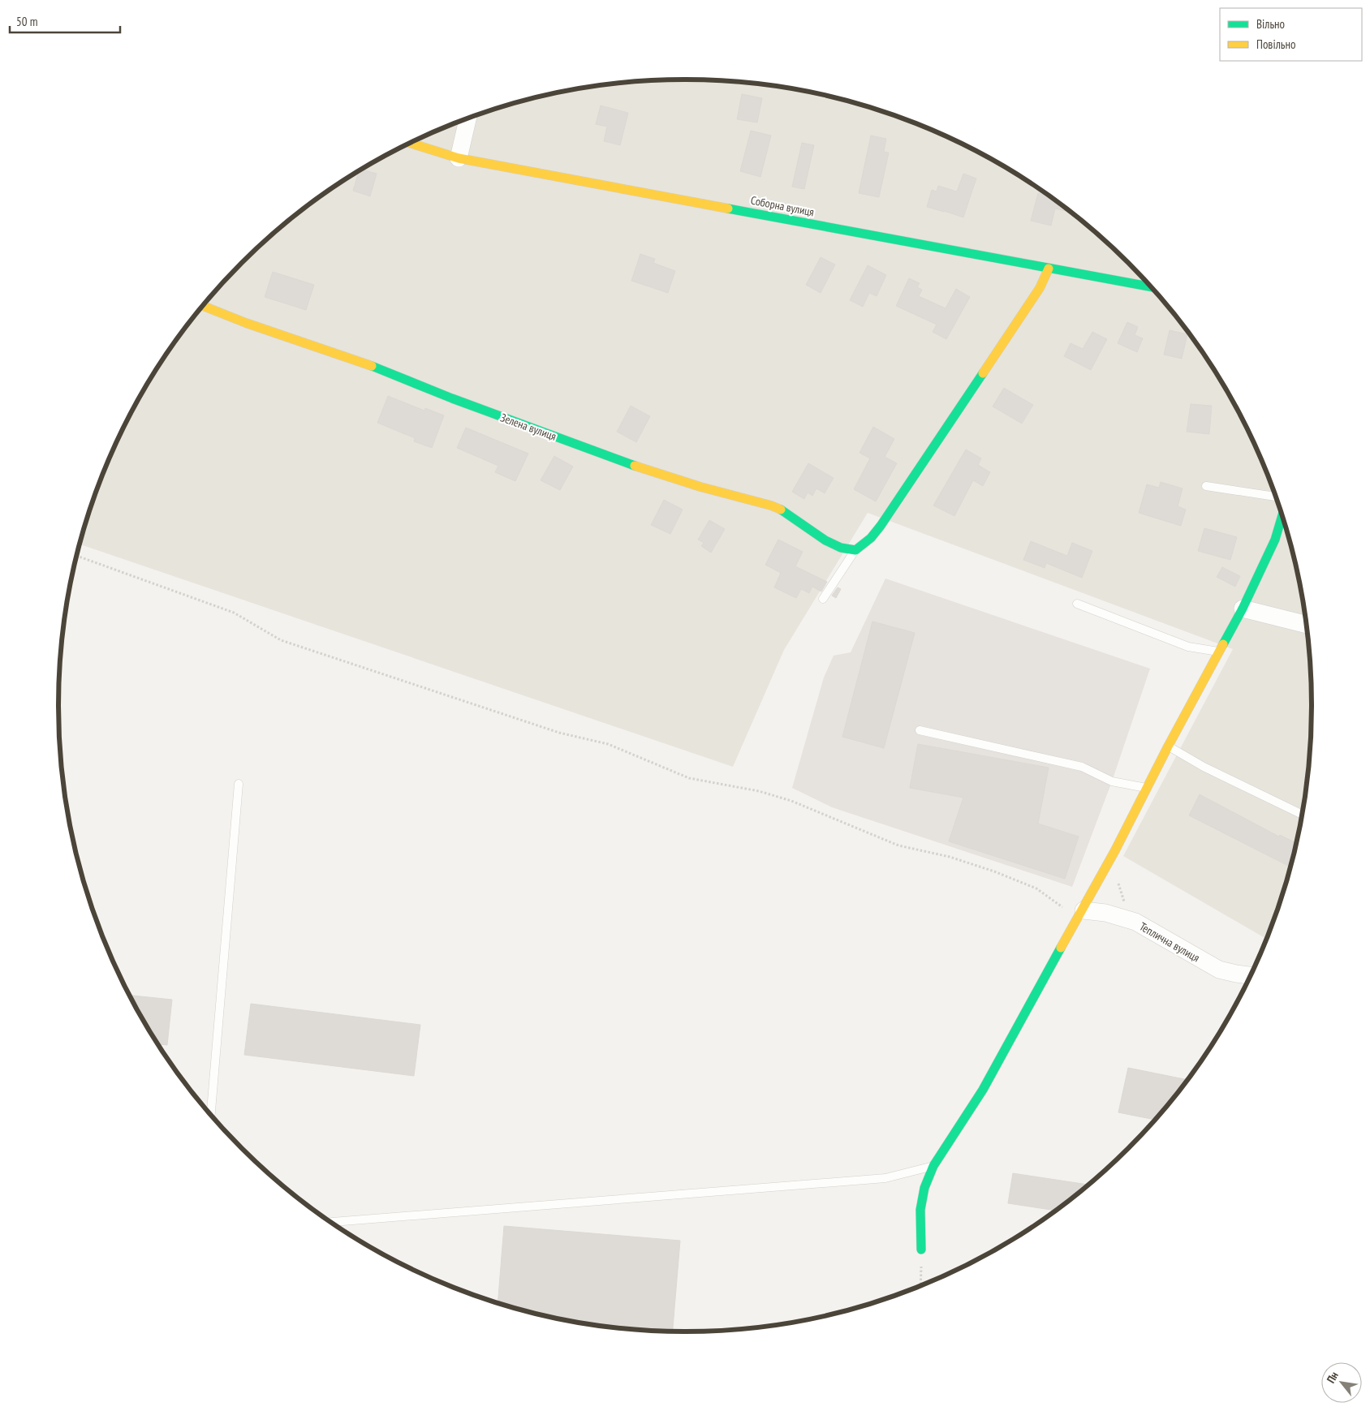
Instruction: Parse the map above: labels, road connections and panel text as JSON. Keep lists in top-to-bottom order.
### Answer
{
  "streets": {
    "street": ["Соборна вулиця", "Зелена вулиця", "Теплична вулиця"]
  },
  "legend": ["Вільно", "Повільно"],
  "scale_bar": "50 m",
  "north": "top left"
}
